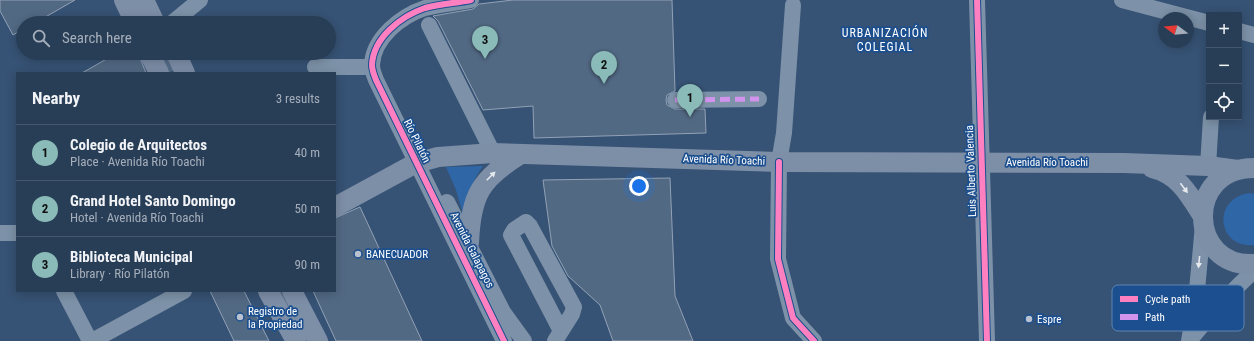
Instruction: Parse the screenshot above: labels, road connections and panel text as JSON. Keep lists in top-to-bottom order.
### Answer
{
  "streets": {
    "main road": ["Avenida Río Toachi"],
    "street": ["Río Pilatón", "Luis Alberto Valencia", "Avenida Galapagos"]
  },
  "crossings": [
    ["Río Pilatón", "Avenida Río Toachi"],
    ["Río Pilatón", "Avenida Galapagos"],
    ["Avenida Río Toachi", "Luis Alberto Valencia"],
    ["Avenida Río Toachi", "Avenida Galapagos"]
  ],
  "districts": ["URBANIZACIÓN COLEGIAL"],
  "places": ["BANECUADOR", "Registro de la Propiedad", "Espre"],
  "legend": ["Cycle path", "Path"],
  "north": "left",
  "page": {
    "map_buttons": ["+", "−"],
    "search": "Search here",
    "pins": ["3", "2", "1"],
    "heading": ["Nearby", "3 results"],
    "list": [
      {
        "mark": "1",
        "name": "Colegio de Arquitectos",
        "note": "Place · Avenida Río Toachi",
        "value": "40 m"
      },
      {
        "mark": "2",
        "name": "Grand Hotel Santo Domingo",
        "note": "Hotel · Avenida Río Toachi",
        "value": "50 m"
      },
      {
        "mark": "3",
        "name": "Biblioteca Municipal",
        "note": "Library · Río Pilatón",
        "value": "90 m"
      }
    ]
  }
}
